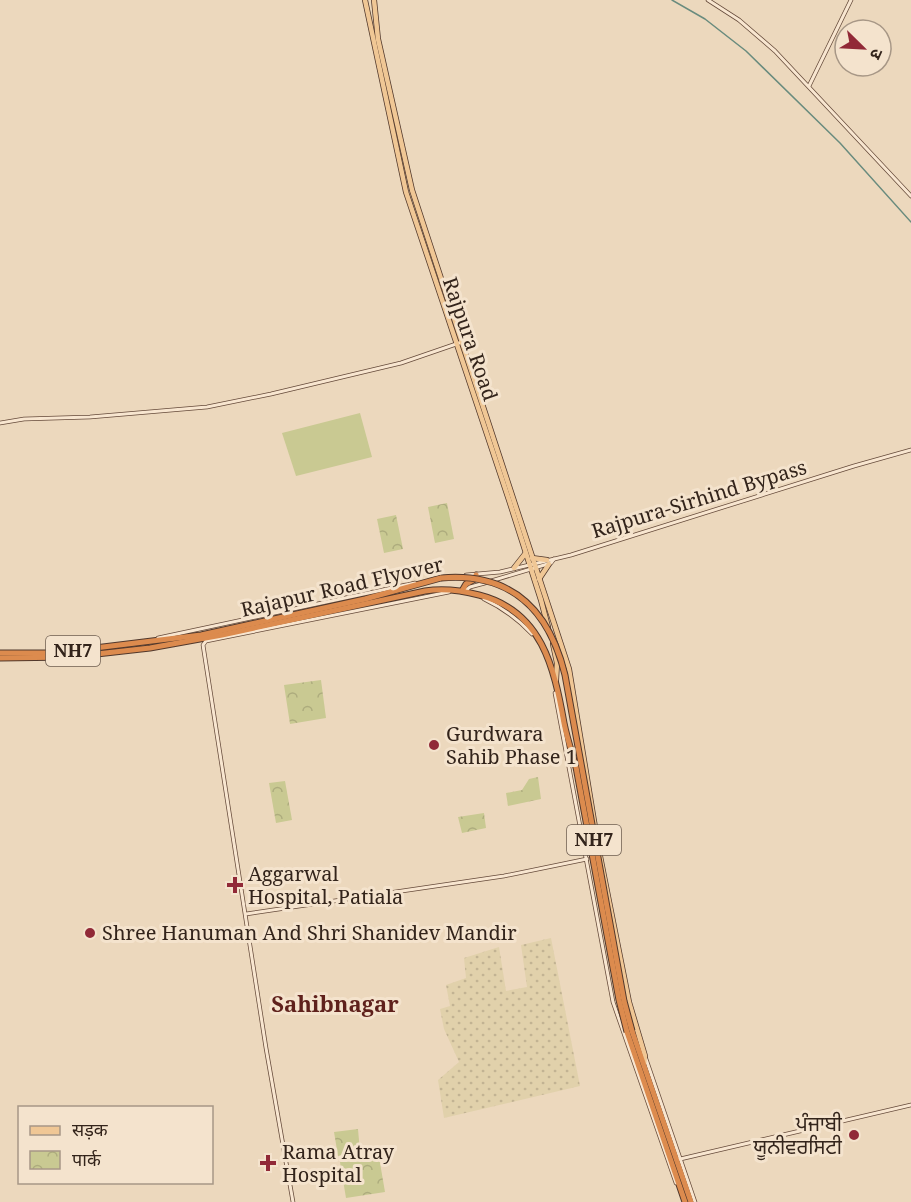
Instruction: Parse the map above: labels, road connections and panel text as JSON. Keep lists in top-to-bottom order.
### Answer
{
  "streets": {
    "highway": ["Rajpura Road", "Rajapur Road Flyover", "NH7"],
    "street": ["Rajpura-Sirhind Bypass"]
  },
  "crossings": [
    ["Rajpura Road", "Rajpura-Sirhind Bypass"],
    ["Rajpura Road", "Rajapur Road Flyover"],
    ["Rajpura Road", "NH7"],
    ["Rajapur Road Flyover", "NH7"]
  ],
  "districts": ["Sahibnagar"],
  "places": {
    "other": ["Gurdwara Sahib Phase 1", "Shree Hanuman And Shri Shanidev Mandir", "ਪੰਜਾਬੀ ਯੂਨੀਵਰਸਿਟੀ"],
    "health": ["Aggarwal Hospital, Patiala", "Rama Atray Hospital"]
  },
  "legend": ["सड़क", "पार्क"],
  "north": "bottom right"
}
